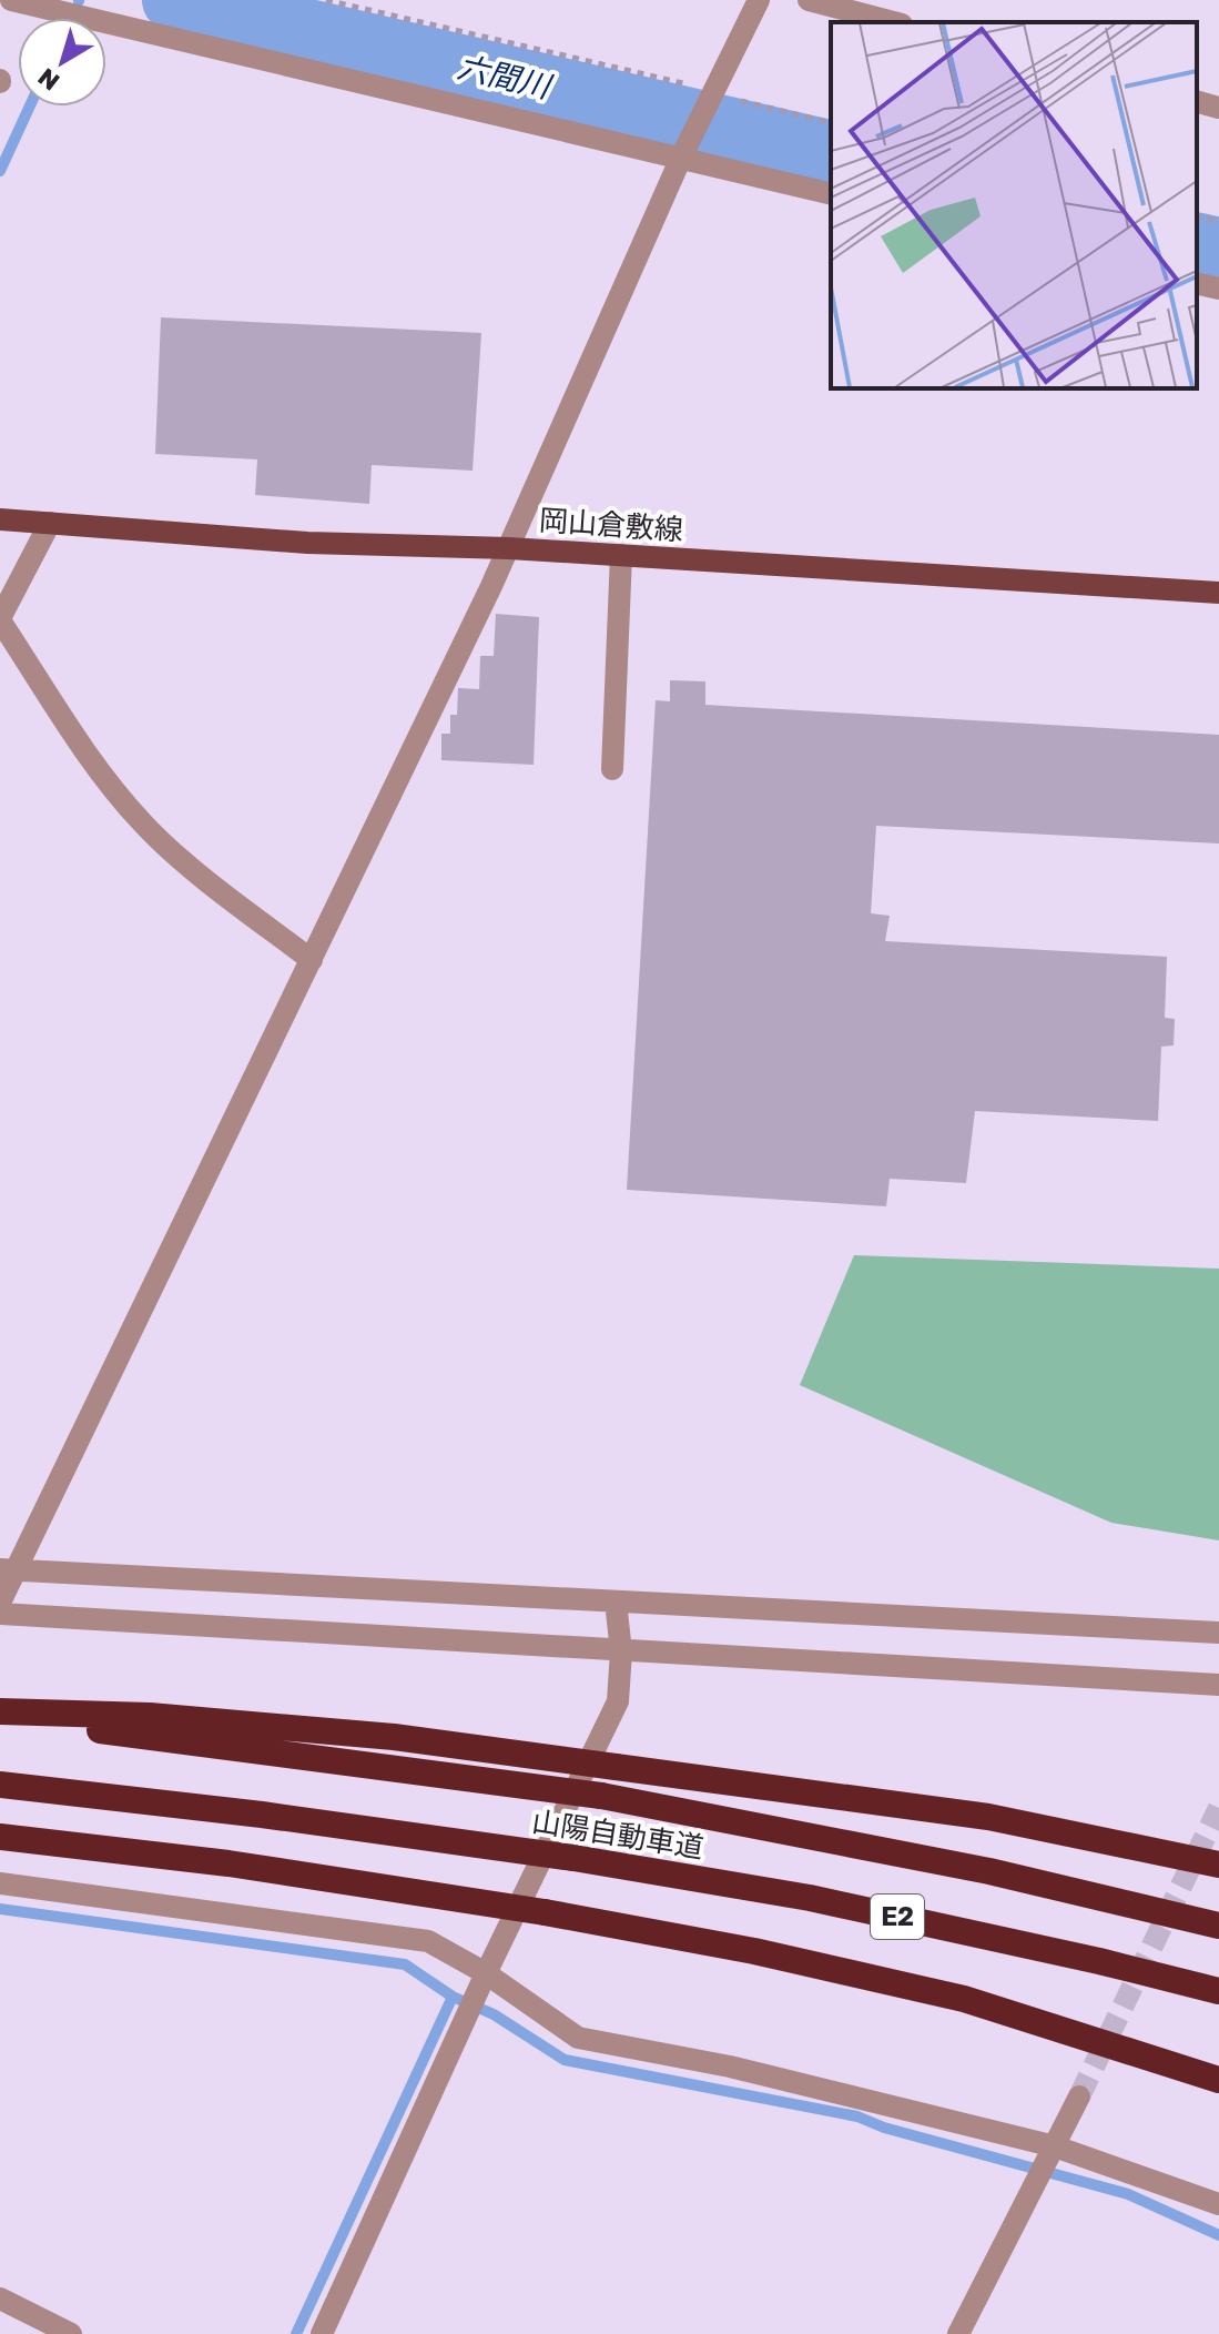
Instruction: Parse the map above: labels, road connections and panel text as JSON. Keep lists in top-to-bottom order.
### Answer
{
  "streets": {
    "highway": ["山陽自動車道", "E2"],
    "main road": ["岡山倉敷線"]
  },
  "water": ["六間川"],
  "north": "bottom left"
}
